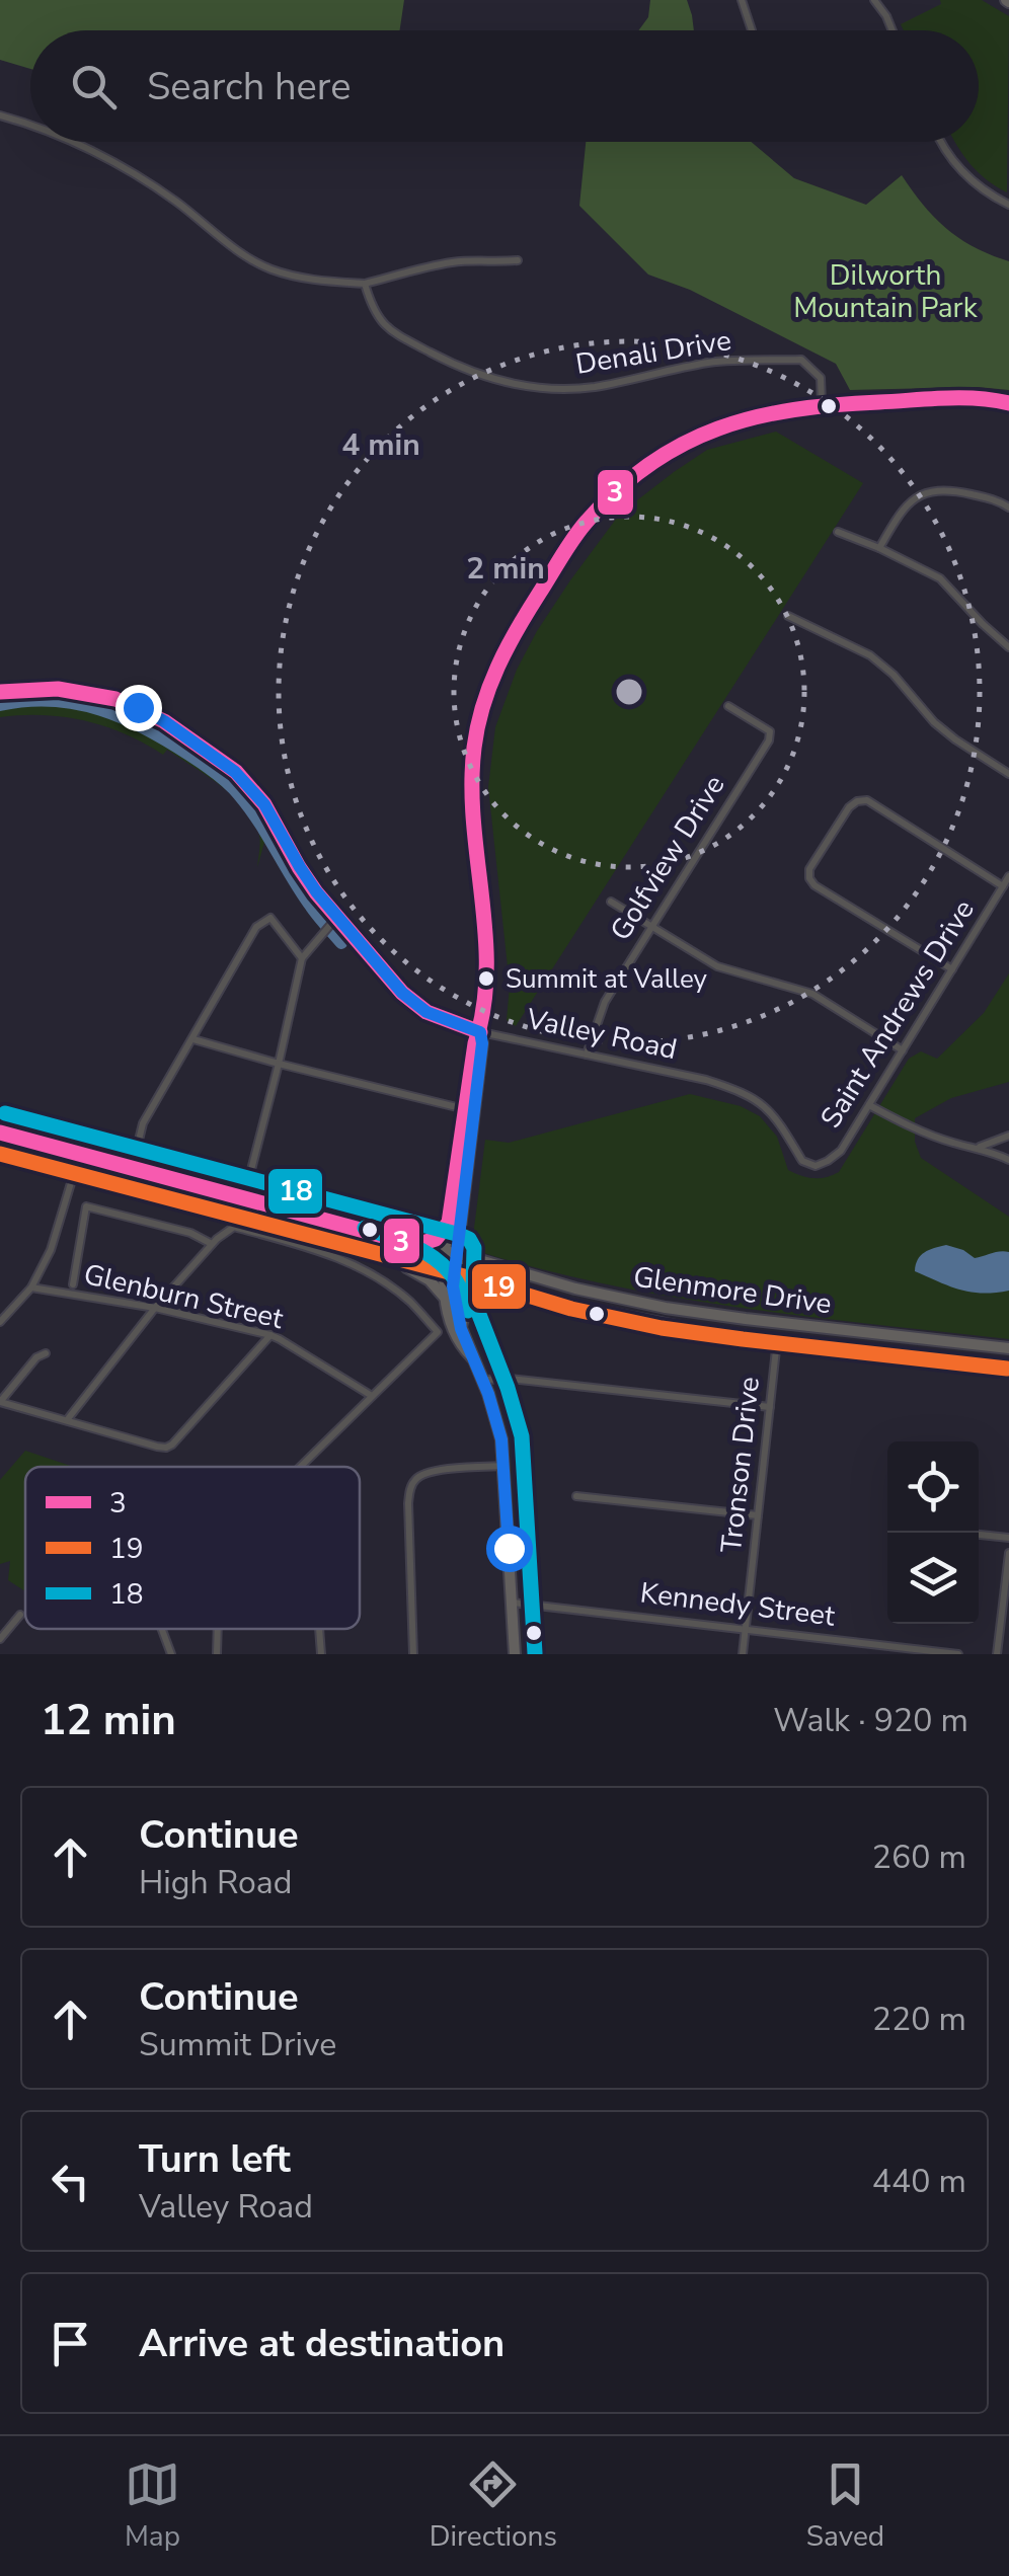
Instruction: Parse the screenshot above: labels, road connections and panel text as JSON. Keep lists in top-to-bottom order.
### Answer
{
  "streets": {
    "main road": ["Valley Road", "Glenmore Drive"],
    "street": [
      "Denali Drive",
      "Golfview Drive",
      "Saint Andrews Drive",
      "Glenburn Street",
      "Tronson Drive",
      "Kennedy Street"
    ]
  },
  "crossings": [
    ["Golfview Drive", "Valley Road"],
    ["Saint Andrews Drive", "Valley Road"],
    ["Glenmore Drive", "Tronson Drive"],
    ["Tronson Drive", "Kennedy Street"]
  ],
  "parks": ["Dilworth Mountain Park"],
  "places": ["Summit at Valley"],
  "lines": ["transit line 3", "transit line 18", "transit line 19"],
  "legend": ["3", "19", "18"],
  "page": {
    "search": "Search here",
    "heading": ["12 min", "Walk · 920 m"],
    "list": [
      ["Continue", "High Road", "260 m"],
      ["Continue", "Summit Drive", "220 m"],
      ["Turn left", "Valley Road", "440 m"],
      "Arrive at destination"
    ],
    "nav": ["Map", "Directions", "Saved"]
  },
  "rings": ["4 min", "2 min"]
}
